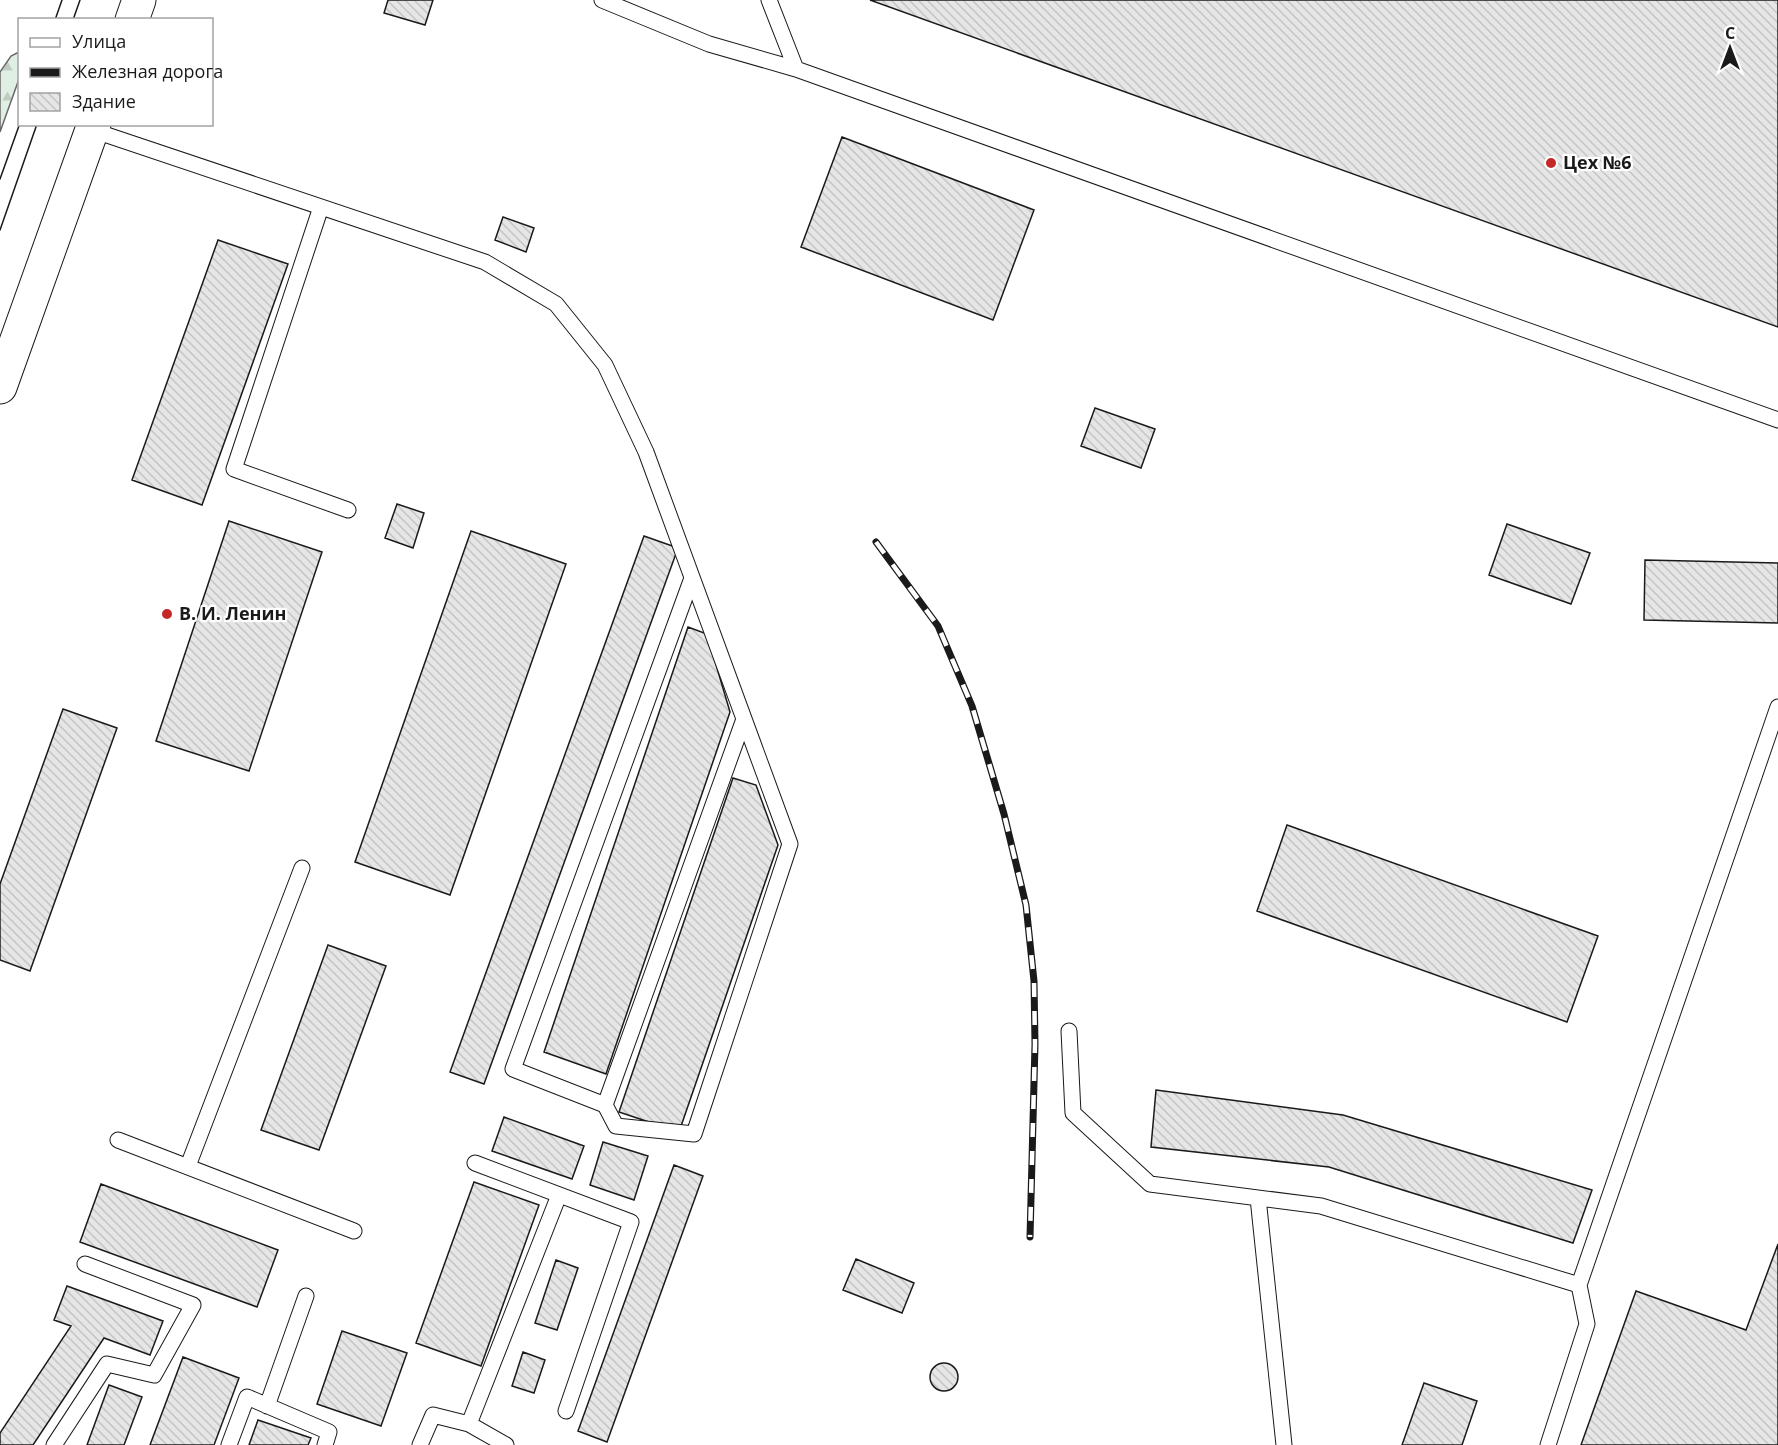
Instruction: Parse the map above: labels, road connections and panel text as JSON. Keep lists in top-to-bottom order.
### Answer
{
  "places": ["Цех №6", "В. И. Ленин"],
  "legend": ["Улица", "Железная дорога", "Здание"],
  "north": "top"
}
